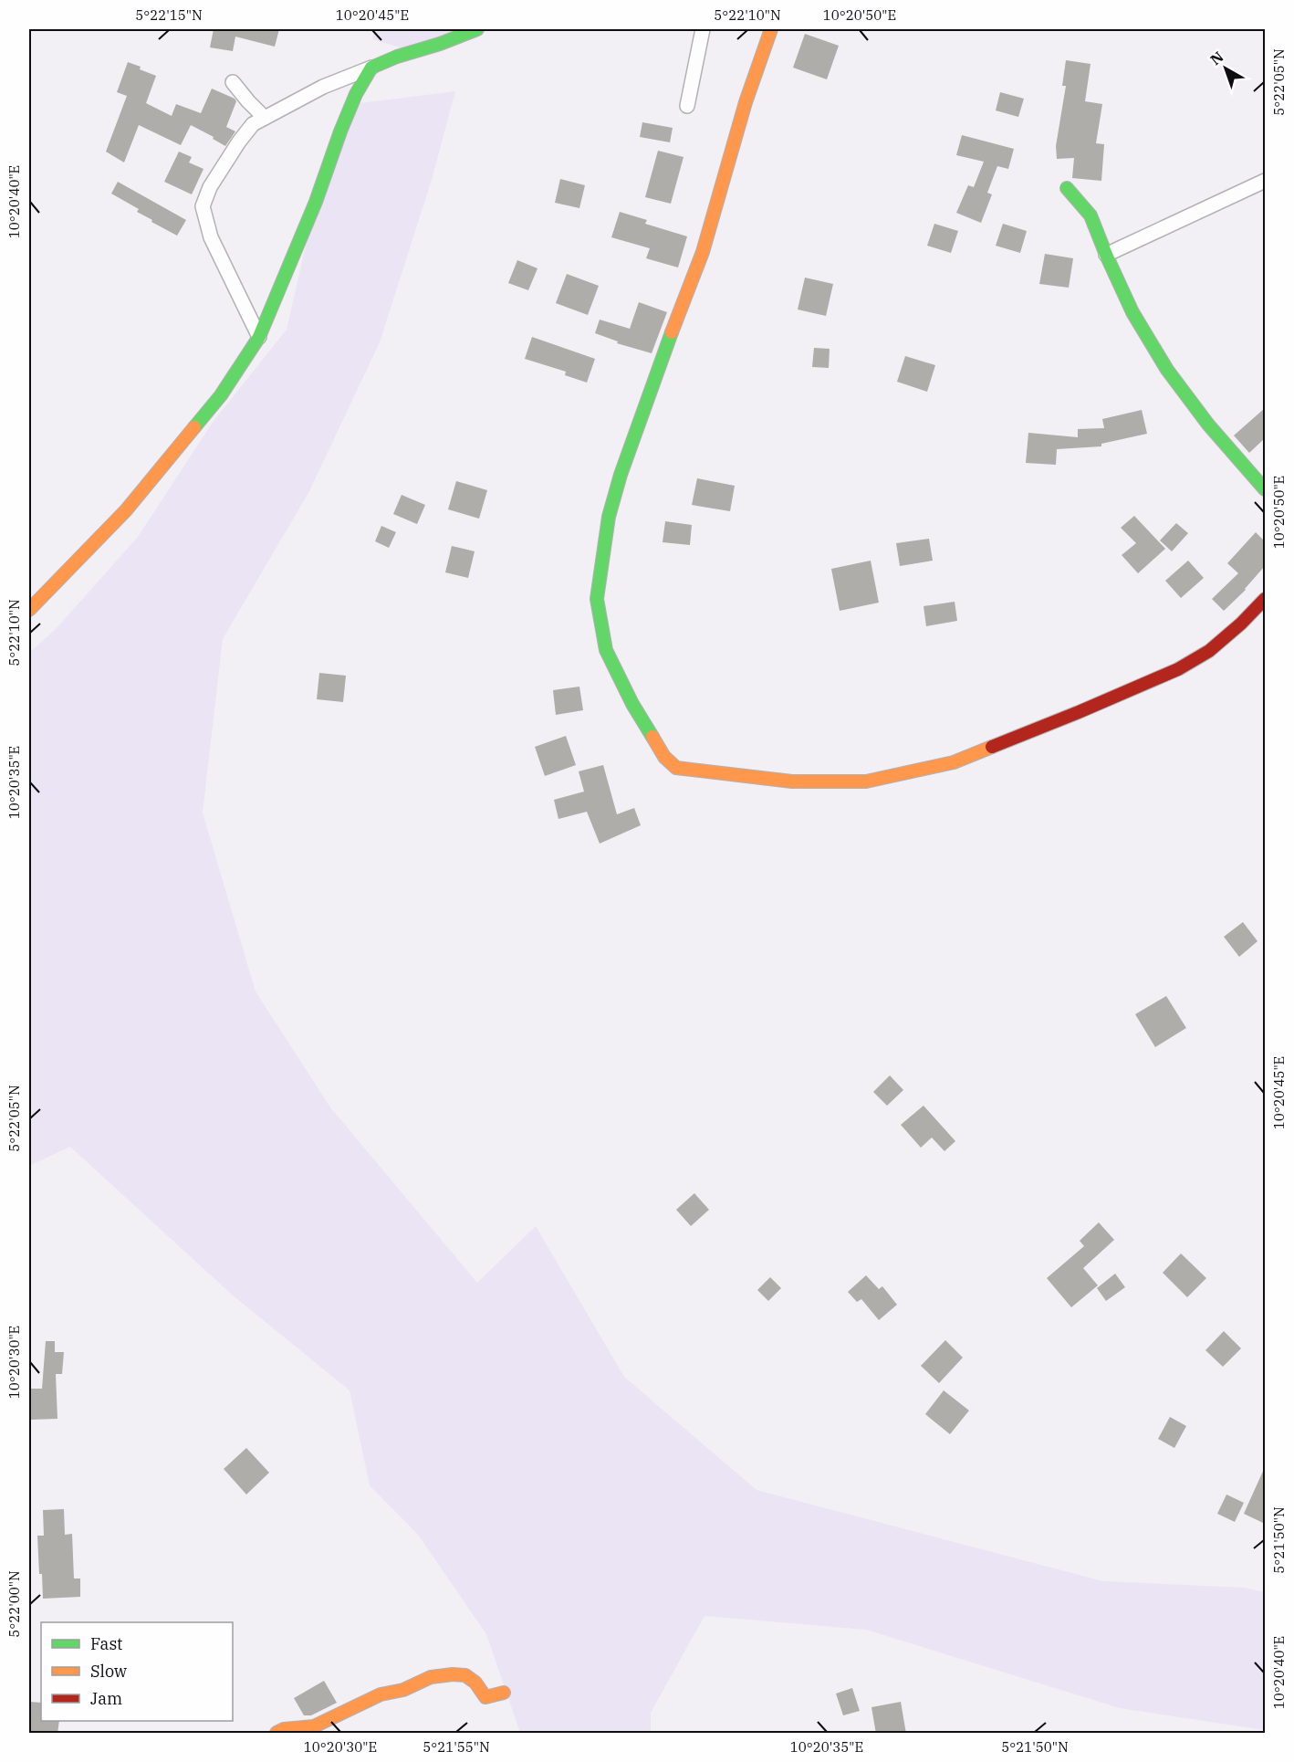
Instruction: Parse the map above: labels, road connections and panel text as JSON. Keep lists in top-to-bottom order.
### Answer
{
  "legend": ["Fast", "Slow", "Jam"],
  "north": "top left",
  "coordinates": [
    "5°22'15\"N",
    "10°20'45\"E",
    "5°22'10\"N",
    "10°20'50\"E",
    "5°22'05\"N",
    "10°20'40\"E",
    "10°20'35\"E",
    "10°20'30\"E",
    "5°21'50\"N",
    "5°22'00\"N",
    "5°21'55\"N"
  ]
}
